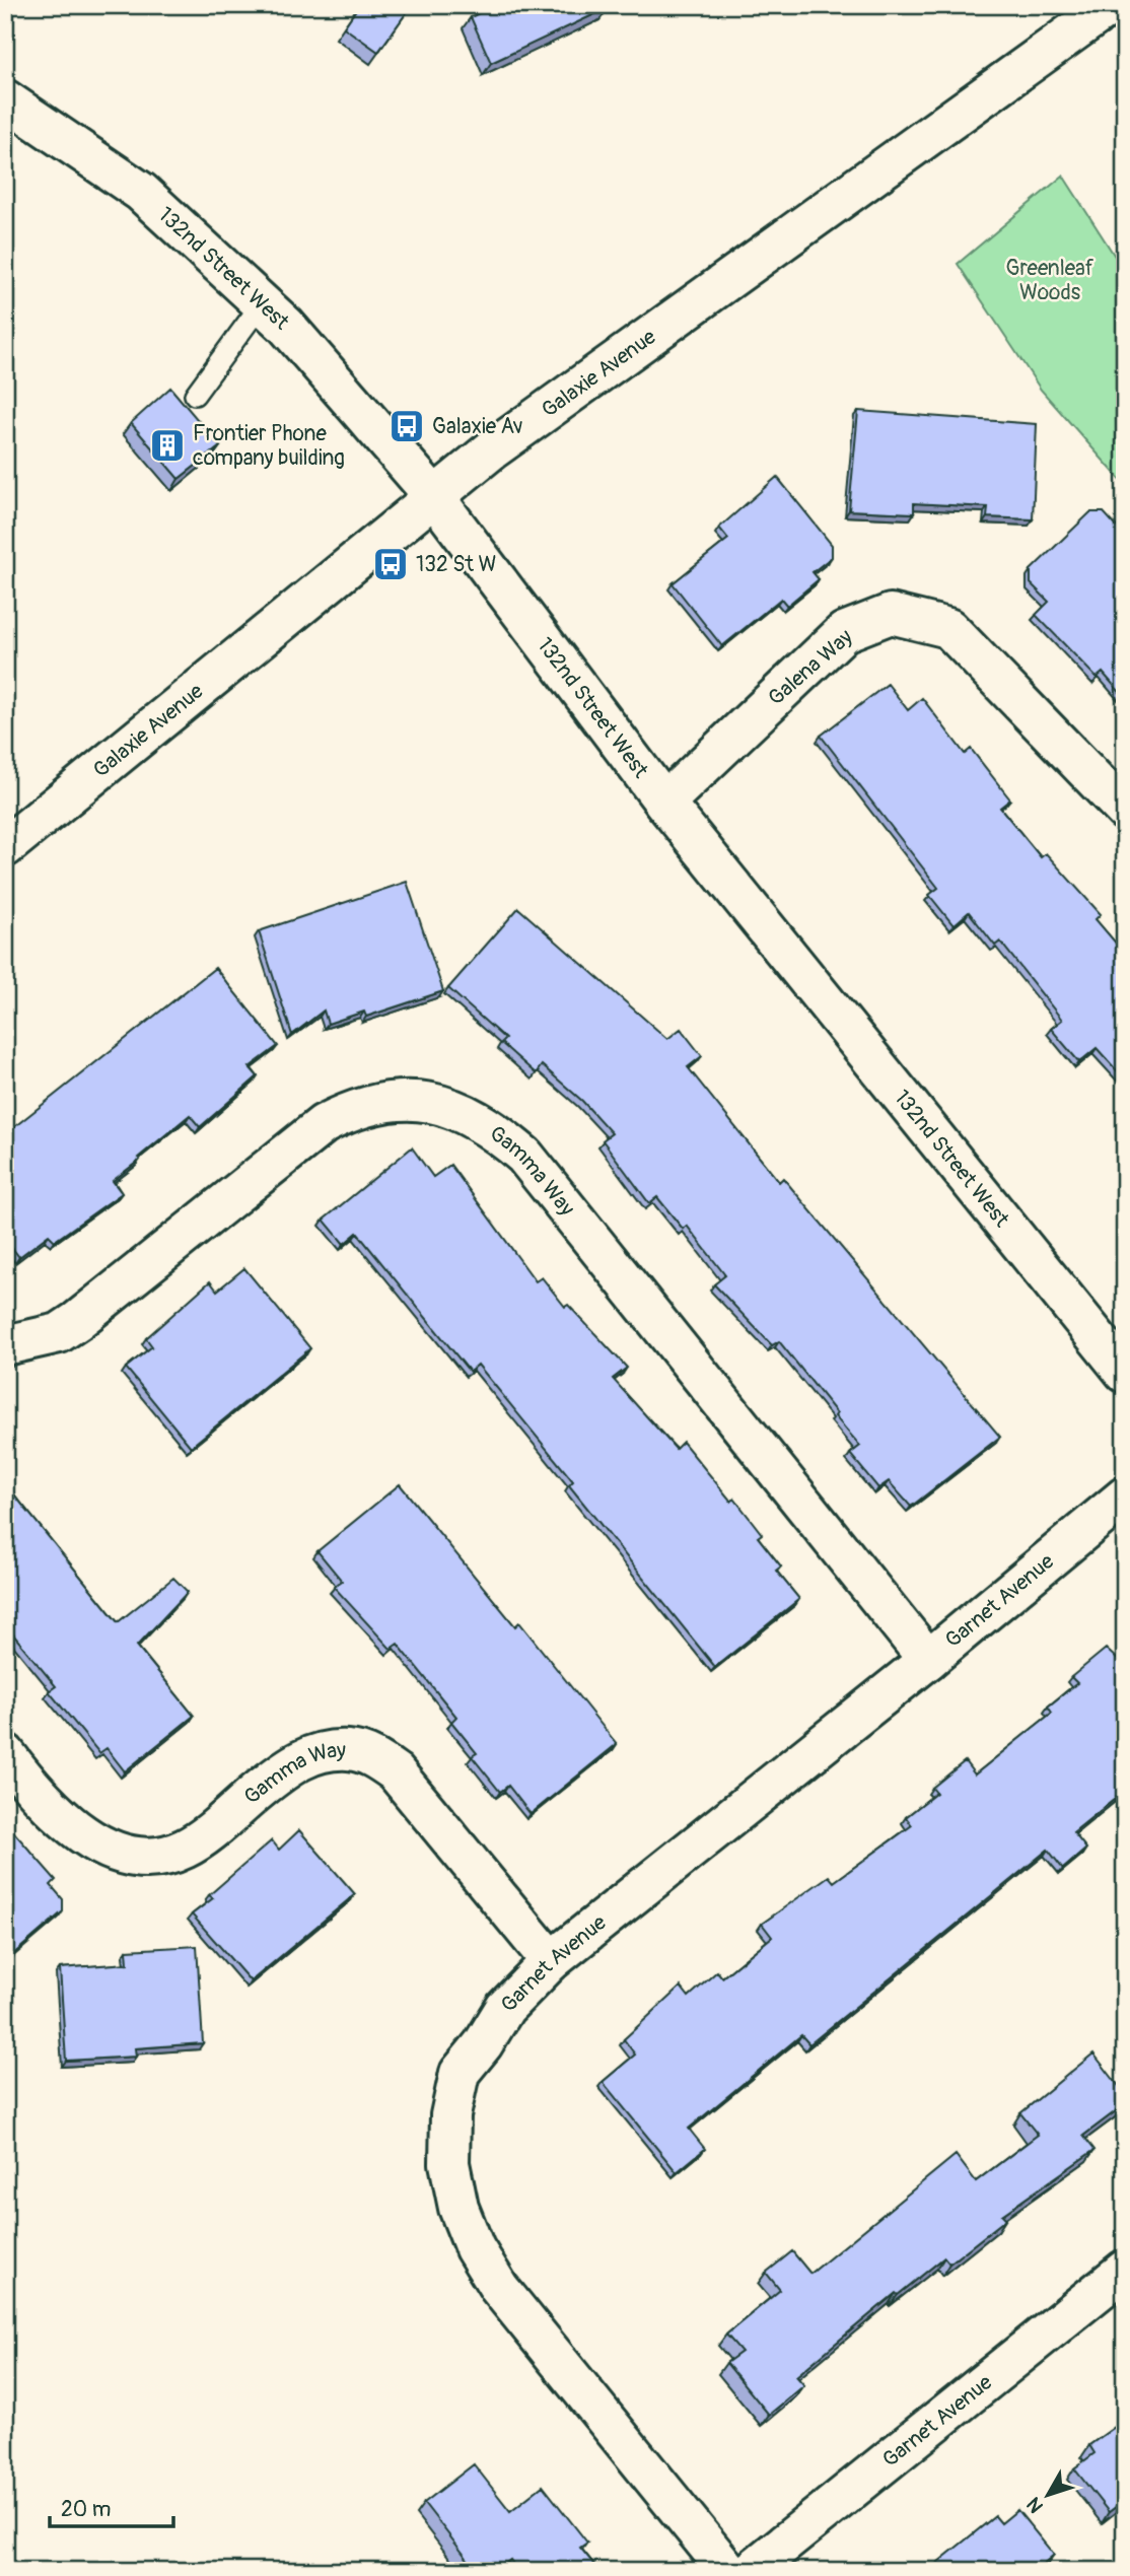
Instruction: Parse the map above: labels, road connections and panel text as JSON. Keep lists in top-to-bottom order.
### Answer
{
  "streets": {
    "street": [
      "132nd Street West",
      "Galaxie Avenue",
      "Galena Way",
      "Gamma Way",
      "Garnet Avenue"
    ]
  },
  "crossings": [
    ["132nd Street West", "Galaxie Avenue"],
    ["132nd Street West", "Galena Way"],
    ["Gamma Way", "Garnet Avenue"]
  ],
  "parks": ["Greenleaf Woods"],
  "places": {
    "bus stop": ["Galaxie Av", "132 St W"],
    "building": ["Frontier Phone company building"]
  },
  "scale_bar": "20 m",
  "north": "bottom left"
}
